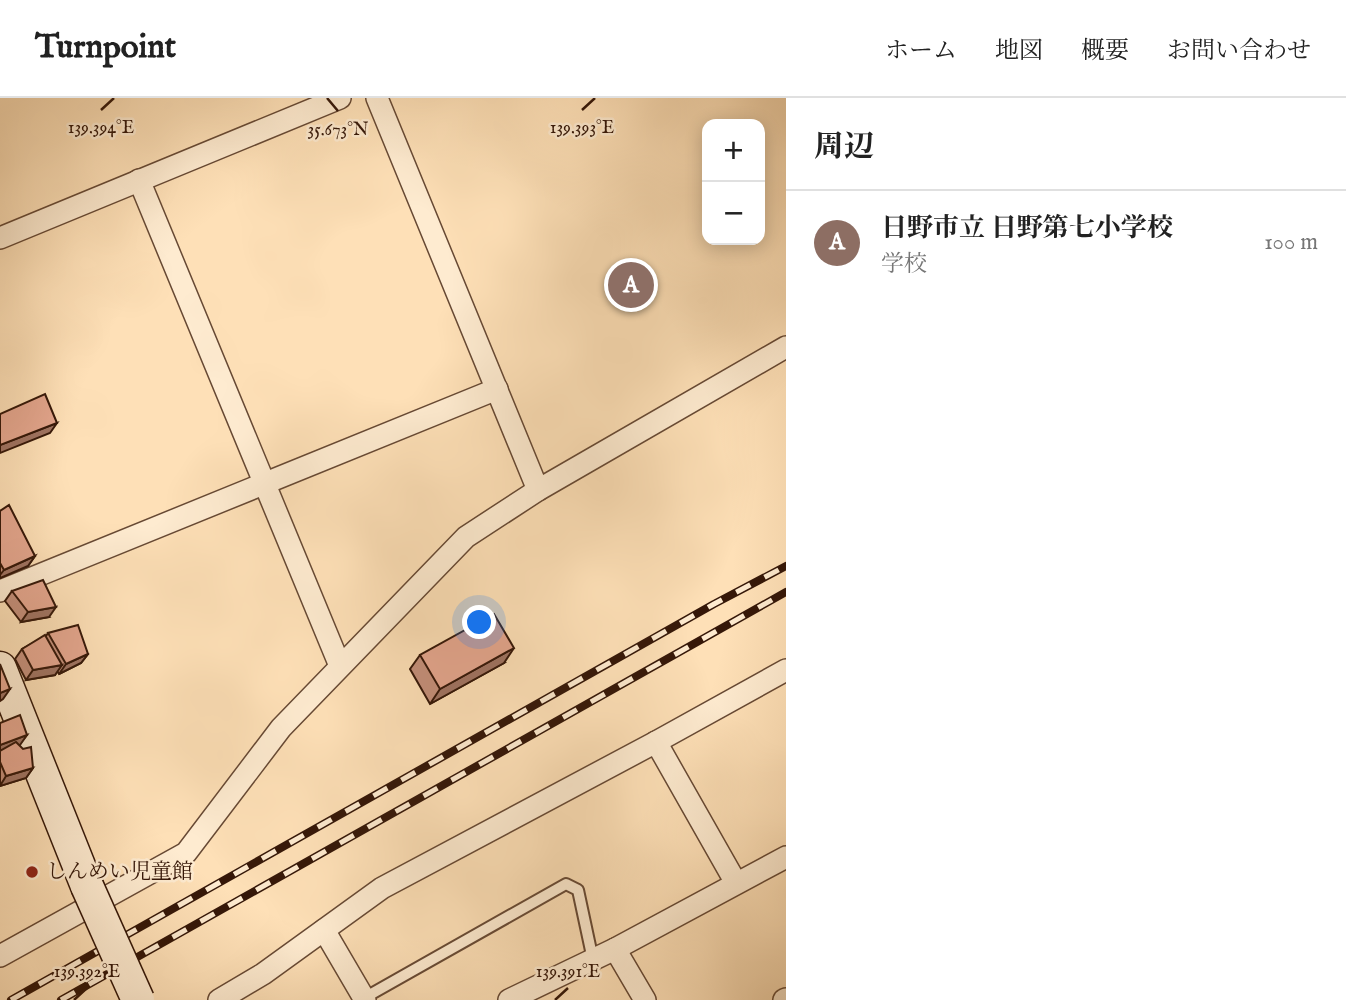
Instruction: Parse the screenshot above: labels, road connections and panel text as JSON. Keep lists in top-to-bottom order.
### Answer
{
  "places": ["しんめい児童館"],
  "page": {
    "header": "Turnpoint",
    "nav": [
      "ホーム",
      "地図",
      "概要",
      "お問い合わせ"
    ],
    "heading": "周辺",
    "map_buttons": ["+", "−"],
    "list": [
      {
        "mark": "A",
        "name": "日野市立 日野第七小学校",
        "note": "学校",
        "value": "100 m"
      }
    ],
    "pins": "A"
  },
  "coordinates": [
    "139.394°E",
    "139.393°E",
    "35.673°N",
    "139.392°E",
    "139.391°E"
  ]
}
